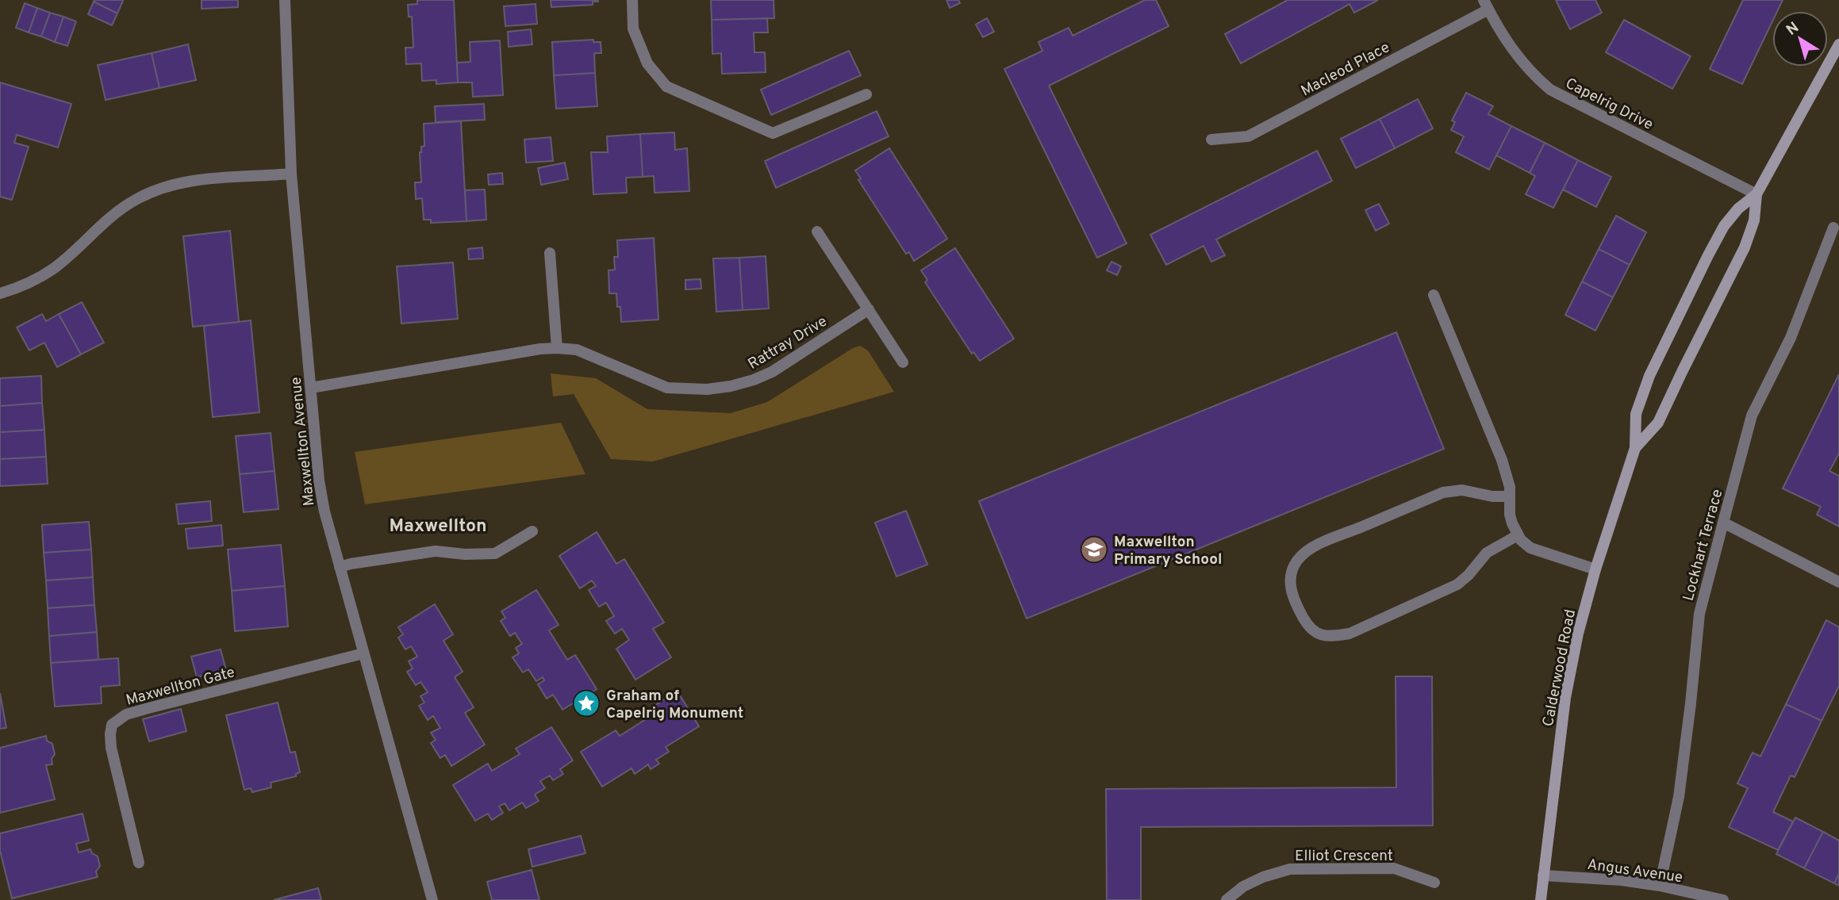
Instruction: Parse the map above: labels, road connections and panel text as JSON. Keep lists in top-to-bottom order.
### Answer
{
  "streets": {
    "street": [
      "Macleod Place",
      "Capelrig Drive",
      "Rattray Drive",
      "Maxwellton Avenue",
      "Lockhart Terrace",
      "Calderwood Road",
      "Maxwellton Gate",
      "Elliot Crescent",
      "Angus Avenue"
    ]
  },
  "crossings": [
    ["Macleod Place", "Capelrig Drive"],
    ["Capelrig Drive", "Calderwood Road"],
    ["Rattray Drive", "Maxwellton Avenue"],
    ["Maxwellton Avenue", "Maxwellton Gate"],
    ["Lockhart Terrace", "Angus Avenue"],
    ["Calderwood Road", "Angus Avenue"]
  ],
  "districts": ["Maxwellton"],
  "places": {
    "school or university": ["Maxwellton Primary School"],
    "place": ["Graham of Capelrig Monument"]
  },
  "north": "top left"
}
